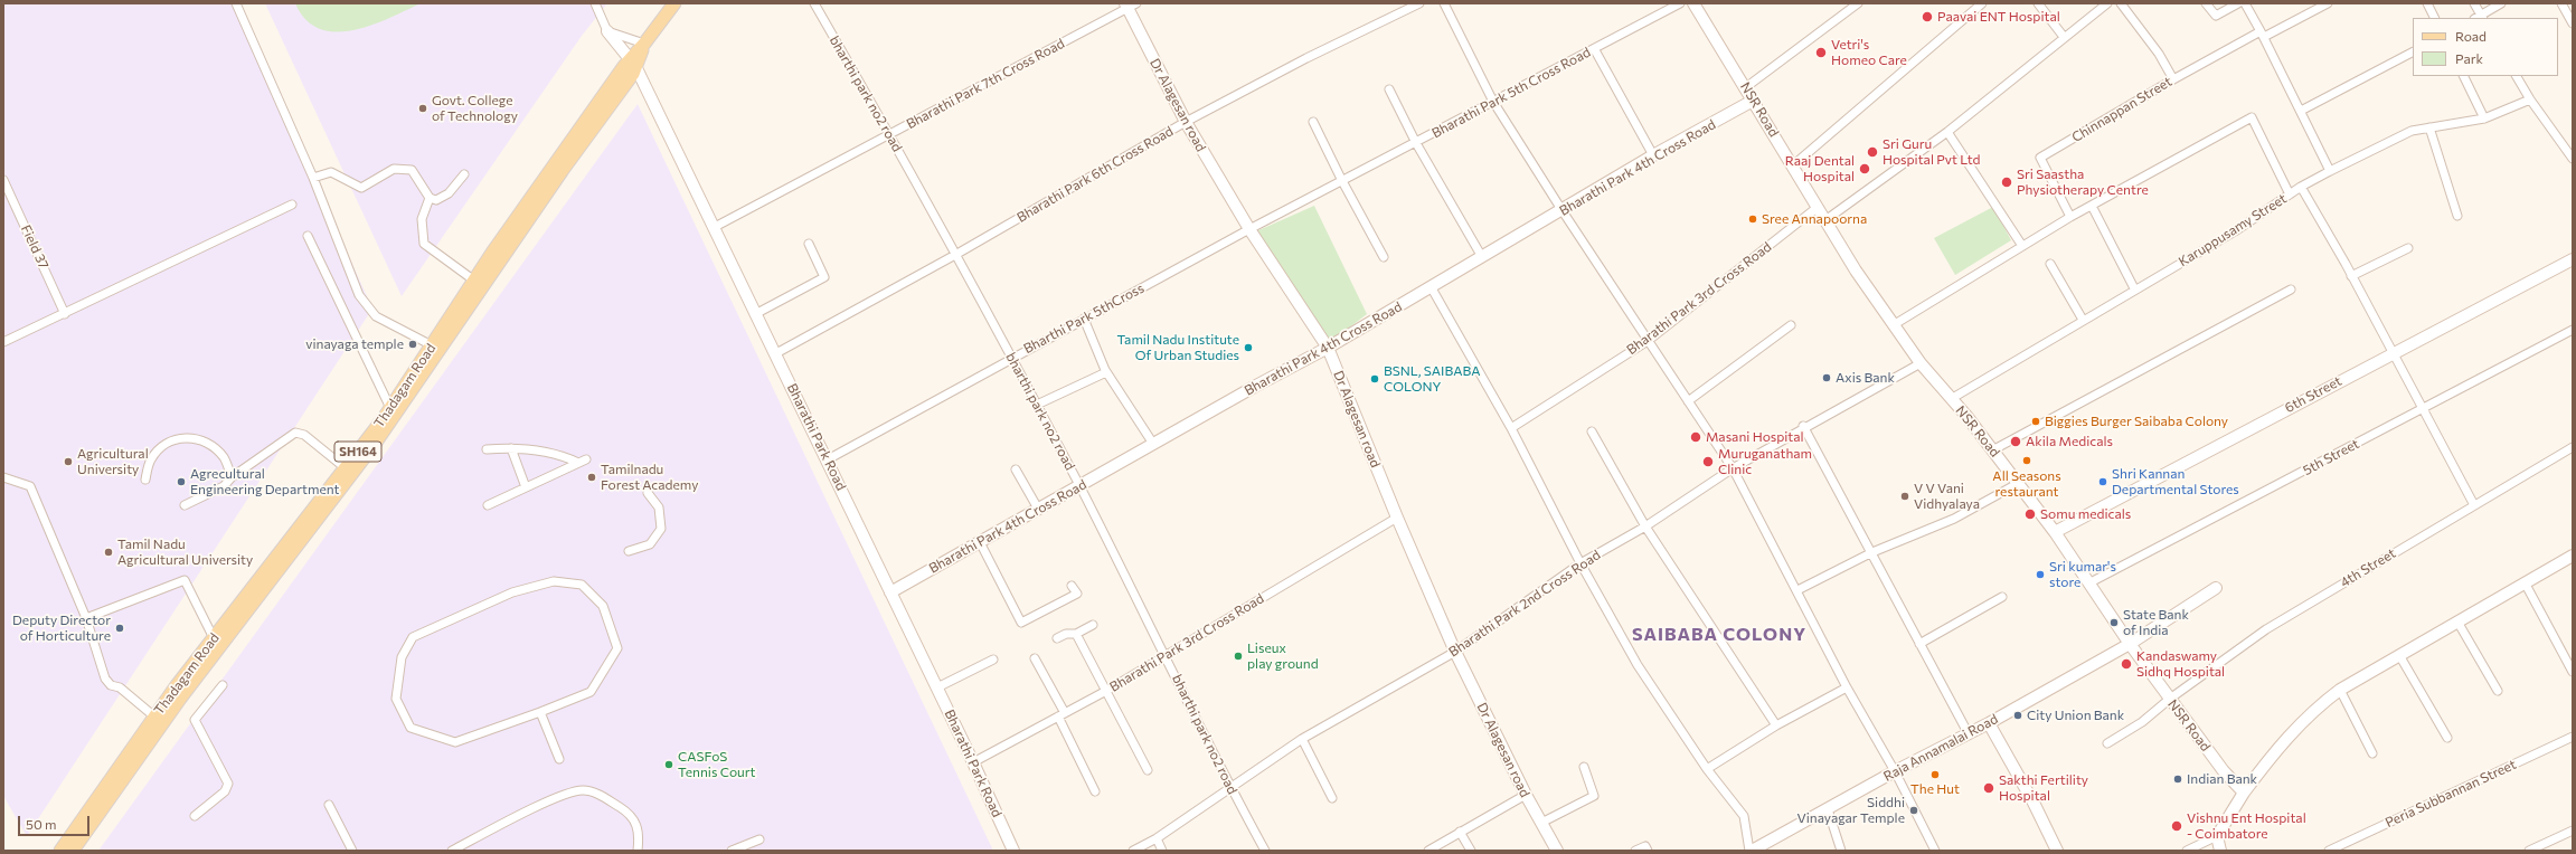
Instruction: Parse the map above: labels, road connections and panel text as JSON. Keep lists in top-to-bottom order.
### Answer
{
  "streets": {
    "main road": ["Thadagam Road", "SH164"],
    "street": [
      "Bharathi Park 7th Cross Road",
      "Bharathi Park 5th Cross Road",
      "bharthi park no2 road",
      "Dr Alagesan road",
      "NSR Road",
      "Chinnappan Street",
      "Bharathi Park 4th Cross Road",
      "Bharathi Park 6th Cross Road",
      "Karuppusamy Street",
      "Field 37",
      "Bharathi Park 3rd Cross Road",
      "Bharthi Park 5thCross",
      "6th Street",
      "Bharathi Park Road",
      "5th Street",
      "4th Street",
      "Bharathi Park 2nd Cross Road",
      "Raja Annamalai Road",
      "Peria Subbannan Street"
    ]
  },
  "crossings": [
    ["Bharathi Park 7th Cross Road", "bharthi park no2 road"],
    ["Bharathi Park 7th Cross Road", "Dr Alagesan road"],
    ["Bharathi Park 7th Cross Road", "Bharathi Park Road"],
    ["Bharathi Park 5th Cross Road", "Bharthi Park 5thCross"],
    ["bharthi park no2 road", "Bharathi Park 4th Cross Road"],
    ["bharthi park no2 road", "Bharathi Park 6th Cross Road"],
    ["bharthi park no2 road", "Bharathi Park 3rd Cross Road"],
    ["bharthi park no2 road", "Bharthi Park 5thCross"],
    ["bharthi park no2 road", "Bharathi Park 2nd Cross Road"],
    ["Dr Alagesan road", "Bharathi Park 4th Cross Road"],
    ["Dr Alagesan road", "Bharathi Park 6th Cross Road"],
    ["Dr Alagesan road", "Bharathi Park 3rd Cross Road"],
    ["Dr Alagesan road", "Bharthi Park 5thCross"],
    ["Dr Alagesan road", "Bharathi Park 2nd Cross Road"],
    ["NSR Road", "Bharathi Park 4th Cross Road"],
    ["NSR Road", "Karuppusamy Street"],
    ["NSR Road", "Bharathi Park 3rd Cross Road"],
    ["NSR Road", "6th Street"],
    ["NSR Road", "5th Street"],
    ["NSR Road", "4th Street"],
    ["NSR Road", "Bharathi Park 2nd Cross Road"],
    ["NSR Road", "Raja Annamalai Road"],
    ["Bharathi Park 4th Cross Road", "Bharathi Park Road"],
    ["Bharathi Park 6th Cross Road", "Bharathi Park Road"],
    ["Bharathi Park 3rd Cross Road", "Bharathi Park Road"],
    ["Bharthi Park 5thCross", "Bharathi Park Road"],
    ["Thadagam Road", "Bharathi Park Road"]
  ],
  "districts": ["SAIBABA COLONY"],
  "places": [
    "Paavai ENT Hospital",
    "Vetri's Homeo Care",
    "Govt. College of Technology",
    "Sri Guru Hospital Pvt Ltd",
    "Raaj Dental Hospital",
    "Sri Saastha Physiotherapy Centre",
    "Sree Annapoorna",
    "vinayaga temple",
    "Tamil Nadu Institute Of Urban Studies",
    "Axis Bank",
    "BSNL, SAIBABA COLONY",
    "Biggies Burger Saibaba Colony",
    "Masani Hospital",
    "Akila Medicals",
    "All Seasons restaurant",
    "Agricultural University",
    "Muruganatham Clinic",
    "Tamilnadu Forest Academy",
    "Agrecultural Engineering Department",
    "Shri Kannan Departmental Stores",
    "V V Vani Vidhyalaya",
    "Somu medicals",
    "Tamil Nadu Agricultural University",
    "Sri kumar's store",
    "State Bank of India",
    "Deputy Director of Horticulture",
    "Liseux play ground",
    "Kandaswamy Sidhq Hospital",
    "City Union Bank",
    "CASFoS Tennis Court",
    "The Hut",
    "Indian Bank",
    "Sakthi Fertility Hospital",
    "Siddhi Vinayagar Temple",
    "Vishnu Ent Hospital - Coimbatore"
  ],
  "legend": ["Road", "Park"],
  "scale_bar": "50 m"
}
